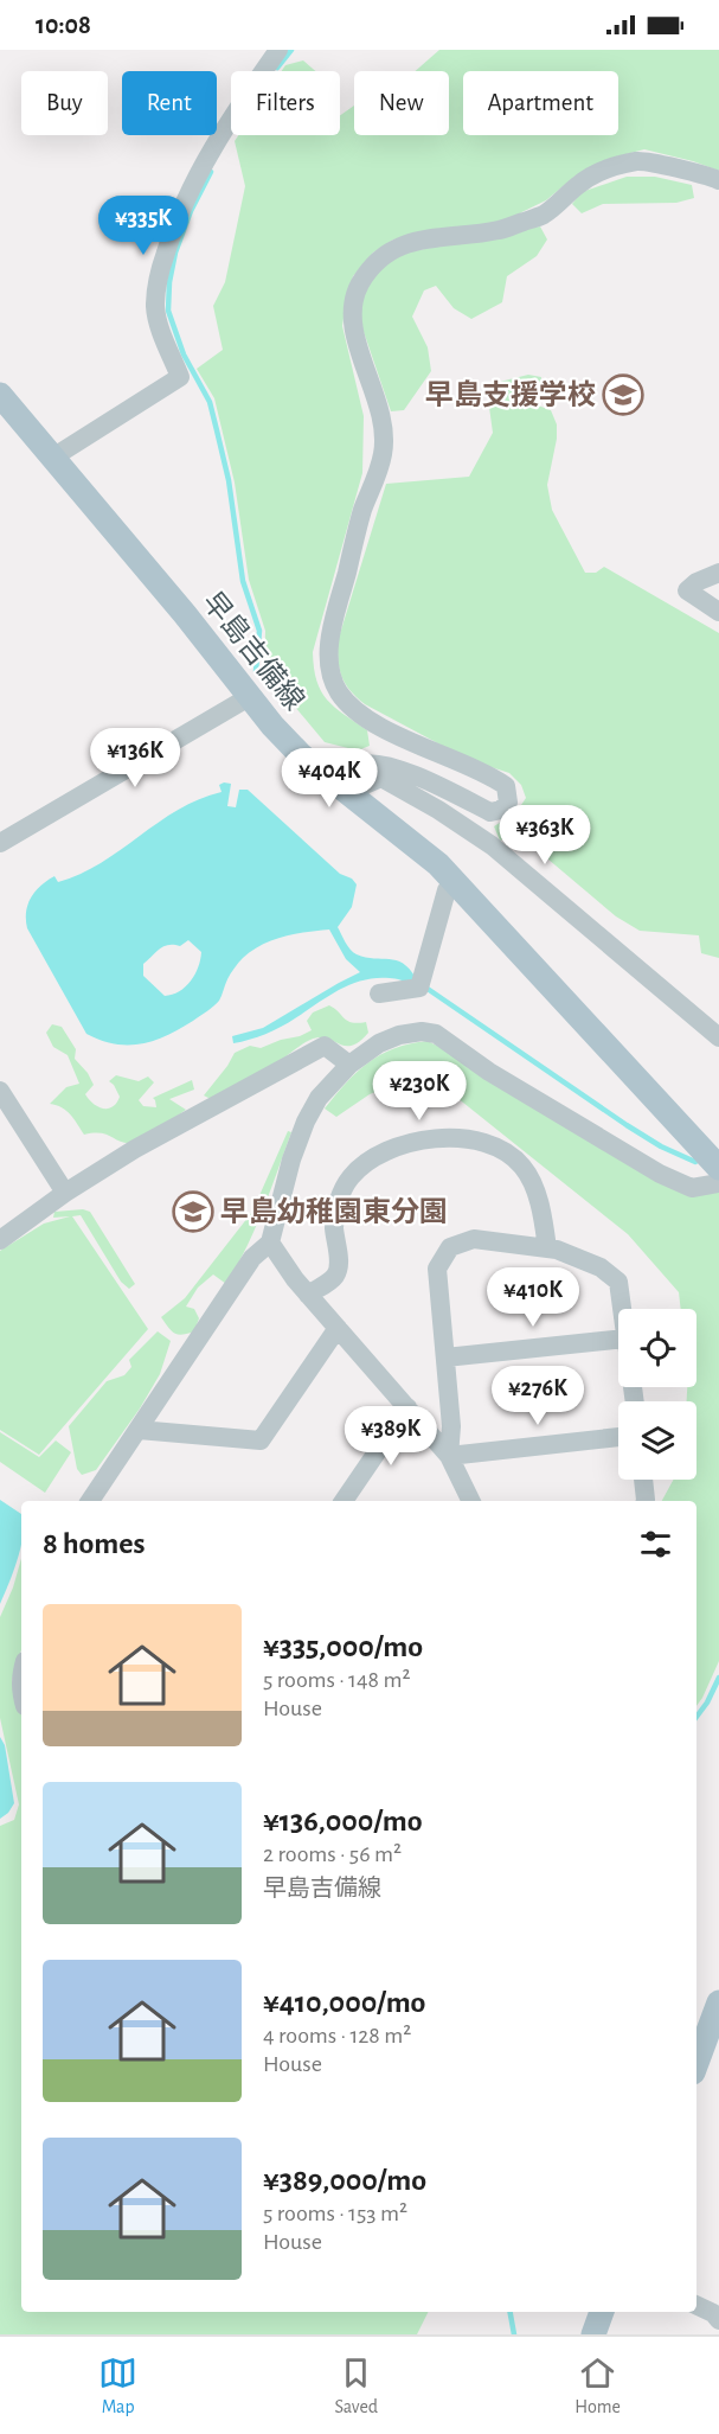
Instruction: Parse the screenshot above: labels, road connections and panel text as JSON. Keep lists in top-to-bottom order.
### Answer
{
  "streets": {
    "main road": ["早島吉備線"]
  },
  "places": {
    "school or university": ["早島支援学校", "早島幼稚園東分園"]
  },
  "page": {
    "status": "10:08",
    "chip": [
      "Buy",
      "Rent",
      "Filters",
      "New",
      "Apartment"
    ],
    "price": [
      "¥335K",
      "¥136K",
      "¥404K",
      "¥363K",
      "¥230K",
      "¥410K",
      "¥276K",
      "¥389K"
    ],
    "heading": "8 homes",
    "list": [
      {
        "name": "¥335,000/mo",
        "note": "5 rooms · 148 m² · House"
      },
      {
        "name": "¥136,000/mo",
        "note": "2 rooms · 56 m² · 早島吉備線"
      },
      {
        "name": "¥410,000/mo",
        "note": "4 rooms · 128 m² · House"
      },
      {
        "name": "¥389,000/mo",
        "note": "5 rooms · 153 m² · House"
      }
    ],
    "tabs": ["Map", "Saved", "Home"]
  }
}
